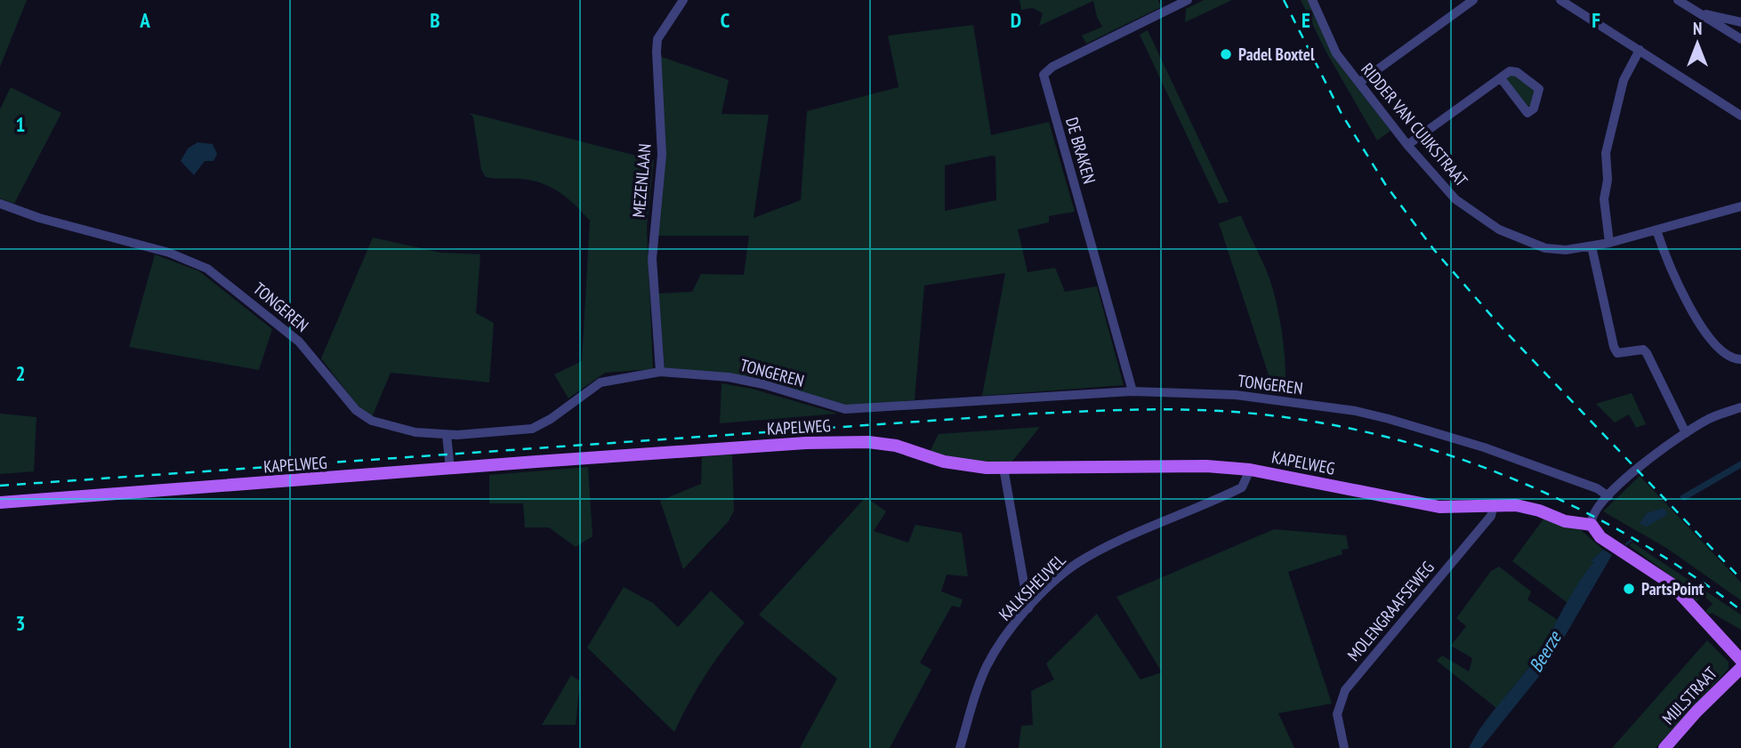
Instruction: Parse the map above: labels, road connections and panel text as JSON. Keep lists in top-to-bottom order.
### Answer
{
  "streets": {
    "main road": ["KAPELWEG", "MIJLSTRAAT"],
    "street": [
      "RIDDER VAN CUIJKSTRAAT",
      "DE BRAKEN",
      "MEZENLAAN",
      "TONGEREN",
      "KALKSHEUVEL",
      "MOLENGRAAFSEWEG"
    ]
  },
  "crossings": [
    ["DE BRAKEN", "TONGEREN"],
    ["MEZENLAAN", "TONGEREN"],
    ["KAPELWEG", "KALKSHEUVEL"],
    ["KAPELWEG", "MOLENGRAAFSEWEG"]
  ],
  "water": ["Beerze"],
  "places": ["Padel Boxtel", "PartsPoint"],
  "north": "top",
  "grid": {
    "columns": [
      "A",
      "B",
      "C",
      "D",
      "E",
      "F"
    ],
    "rows": ["1", "2", "3"]
  }
}
